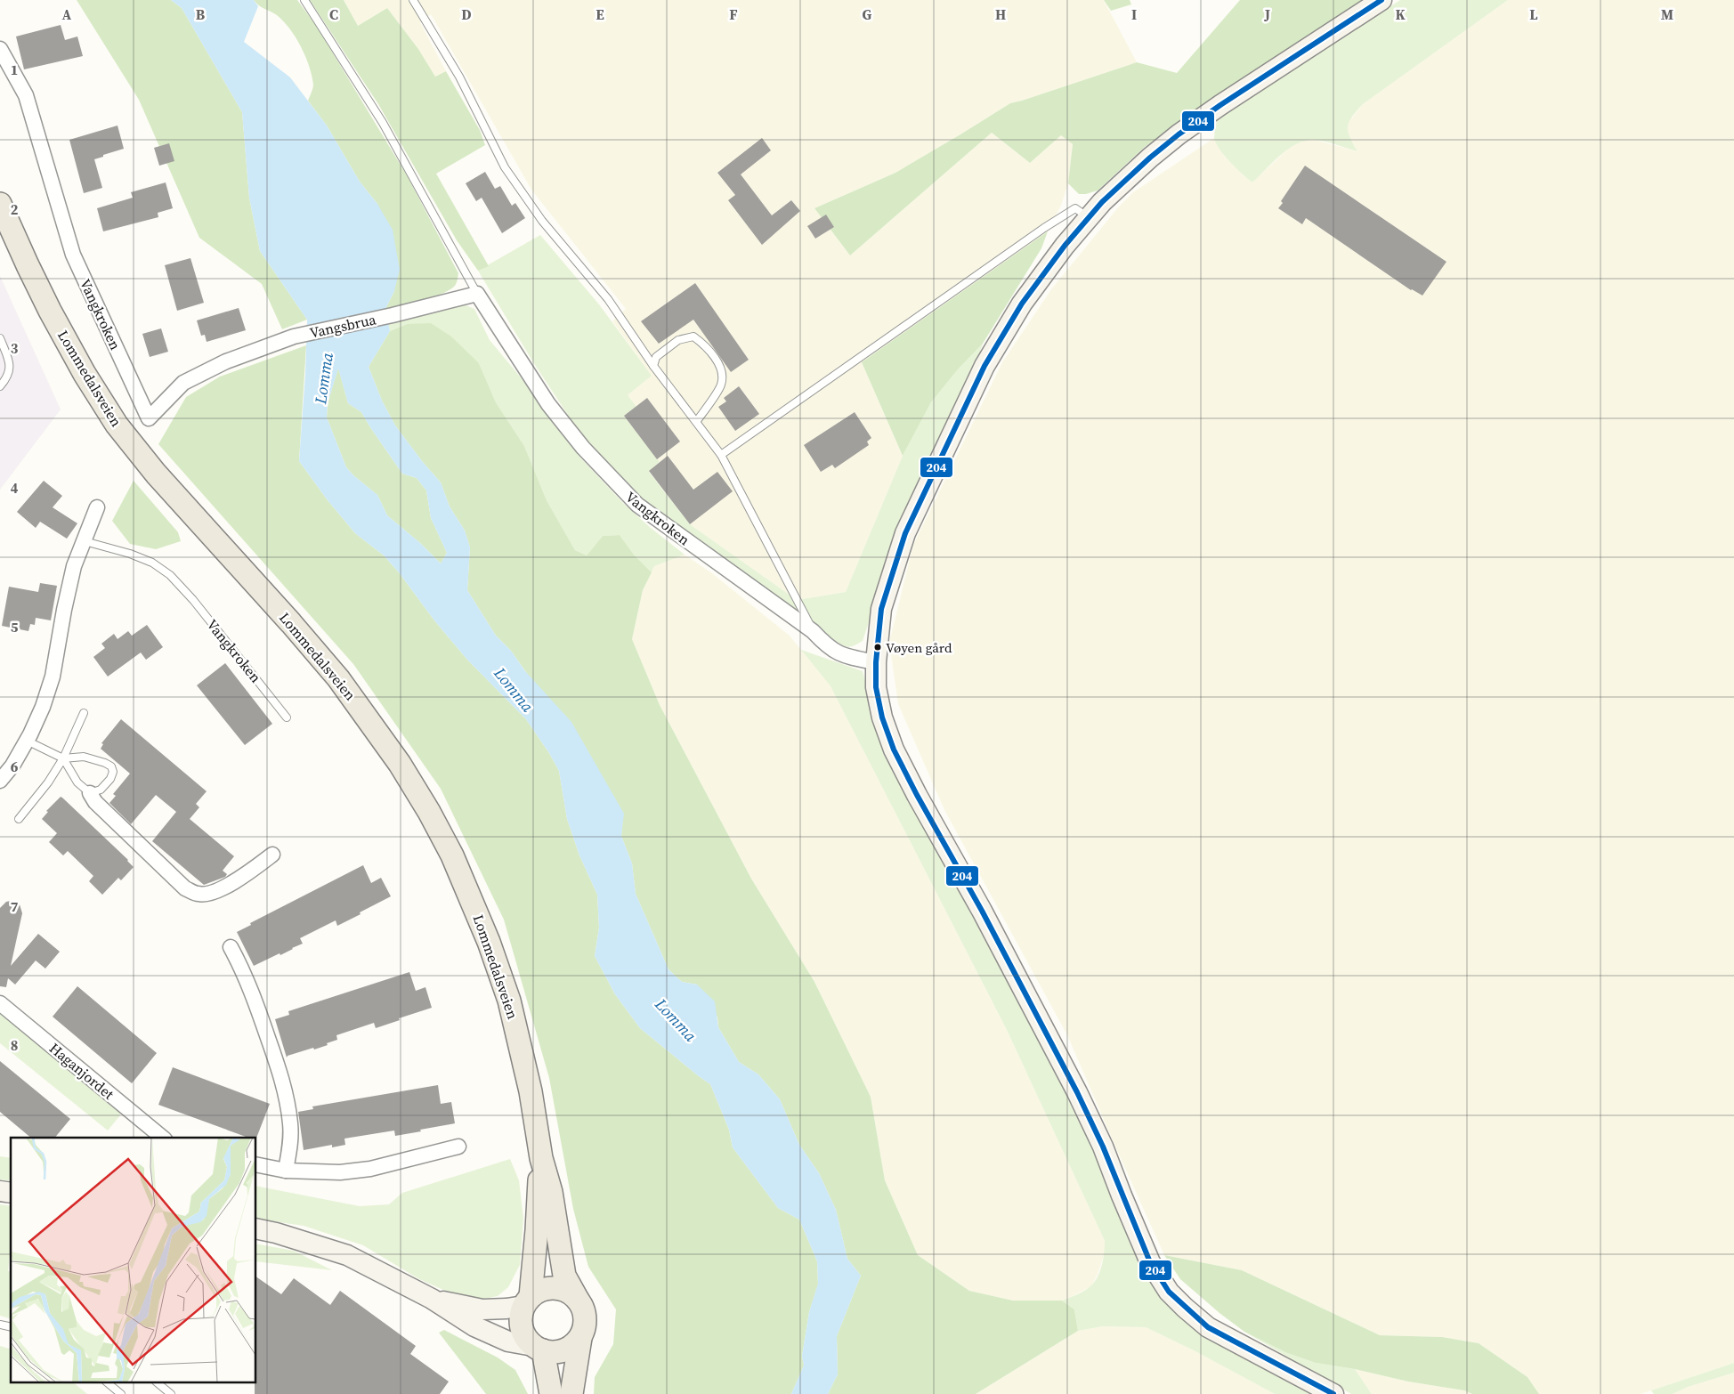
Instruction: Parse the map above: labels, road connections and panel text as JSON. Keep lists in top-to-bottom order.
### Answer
{
  "streets": {
    "main road": ["Lommedalsveien"],
    "street": ["Vangkroken", "Vangsbrua", "Haganjordet"]
  },
  "crossings": [
    ["Vangkroken", "Vangsbrua"]
  ],
  "water": ["Lomma"],
  "places": ["Vøyen gård"],
  "lines": ["transit line 204"],
  "grid": {
    "columns": [
      "A",
      "B",
      "C",
      "D",
      "E",
      "F",
      "G",
      "H",
      "I",
      "J",
      "K",
      "L",
      "M"
    ],
    "rows": [
      "1",
      "2",
      "3",
      "4",
      "5",
      "6",
      "7",
      "8"
    ]
  }
}
